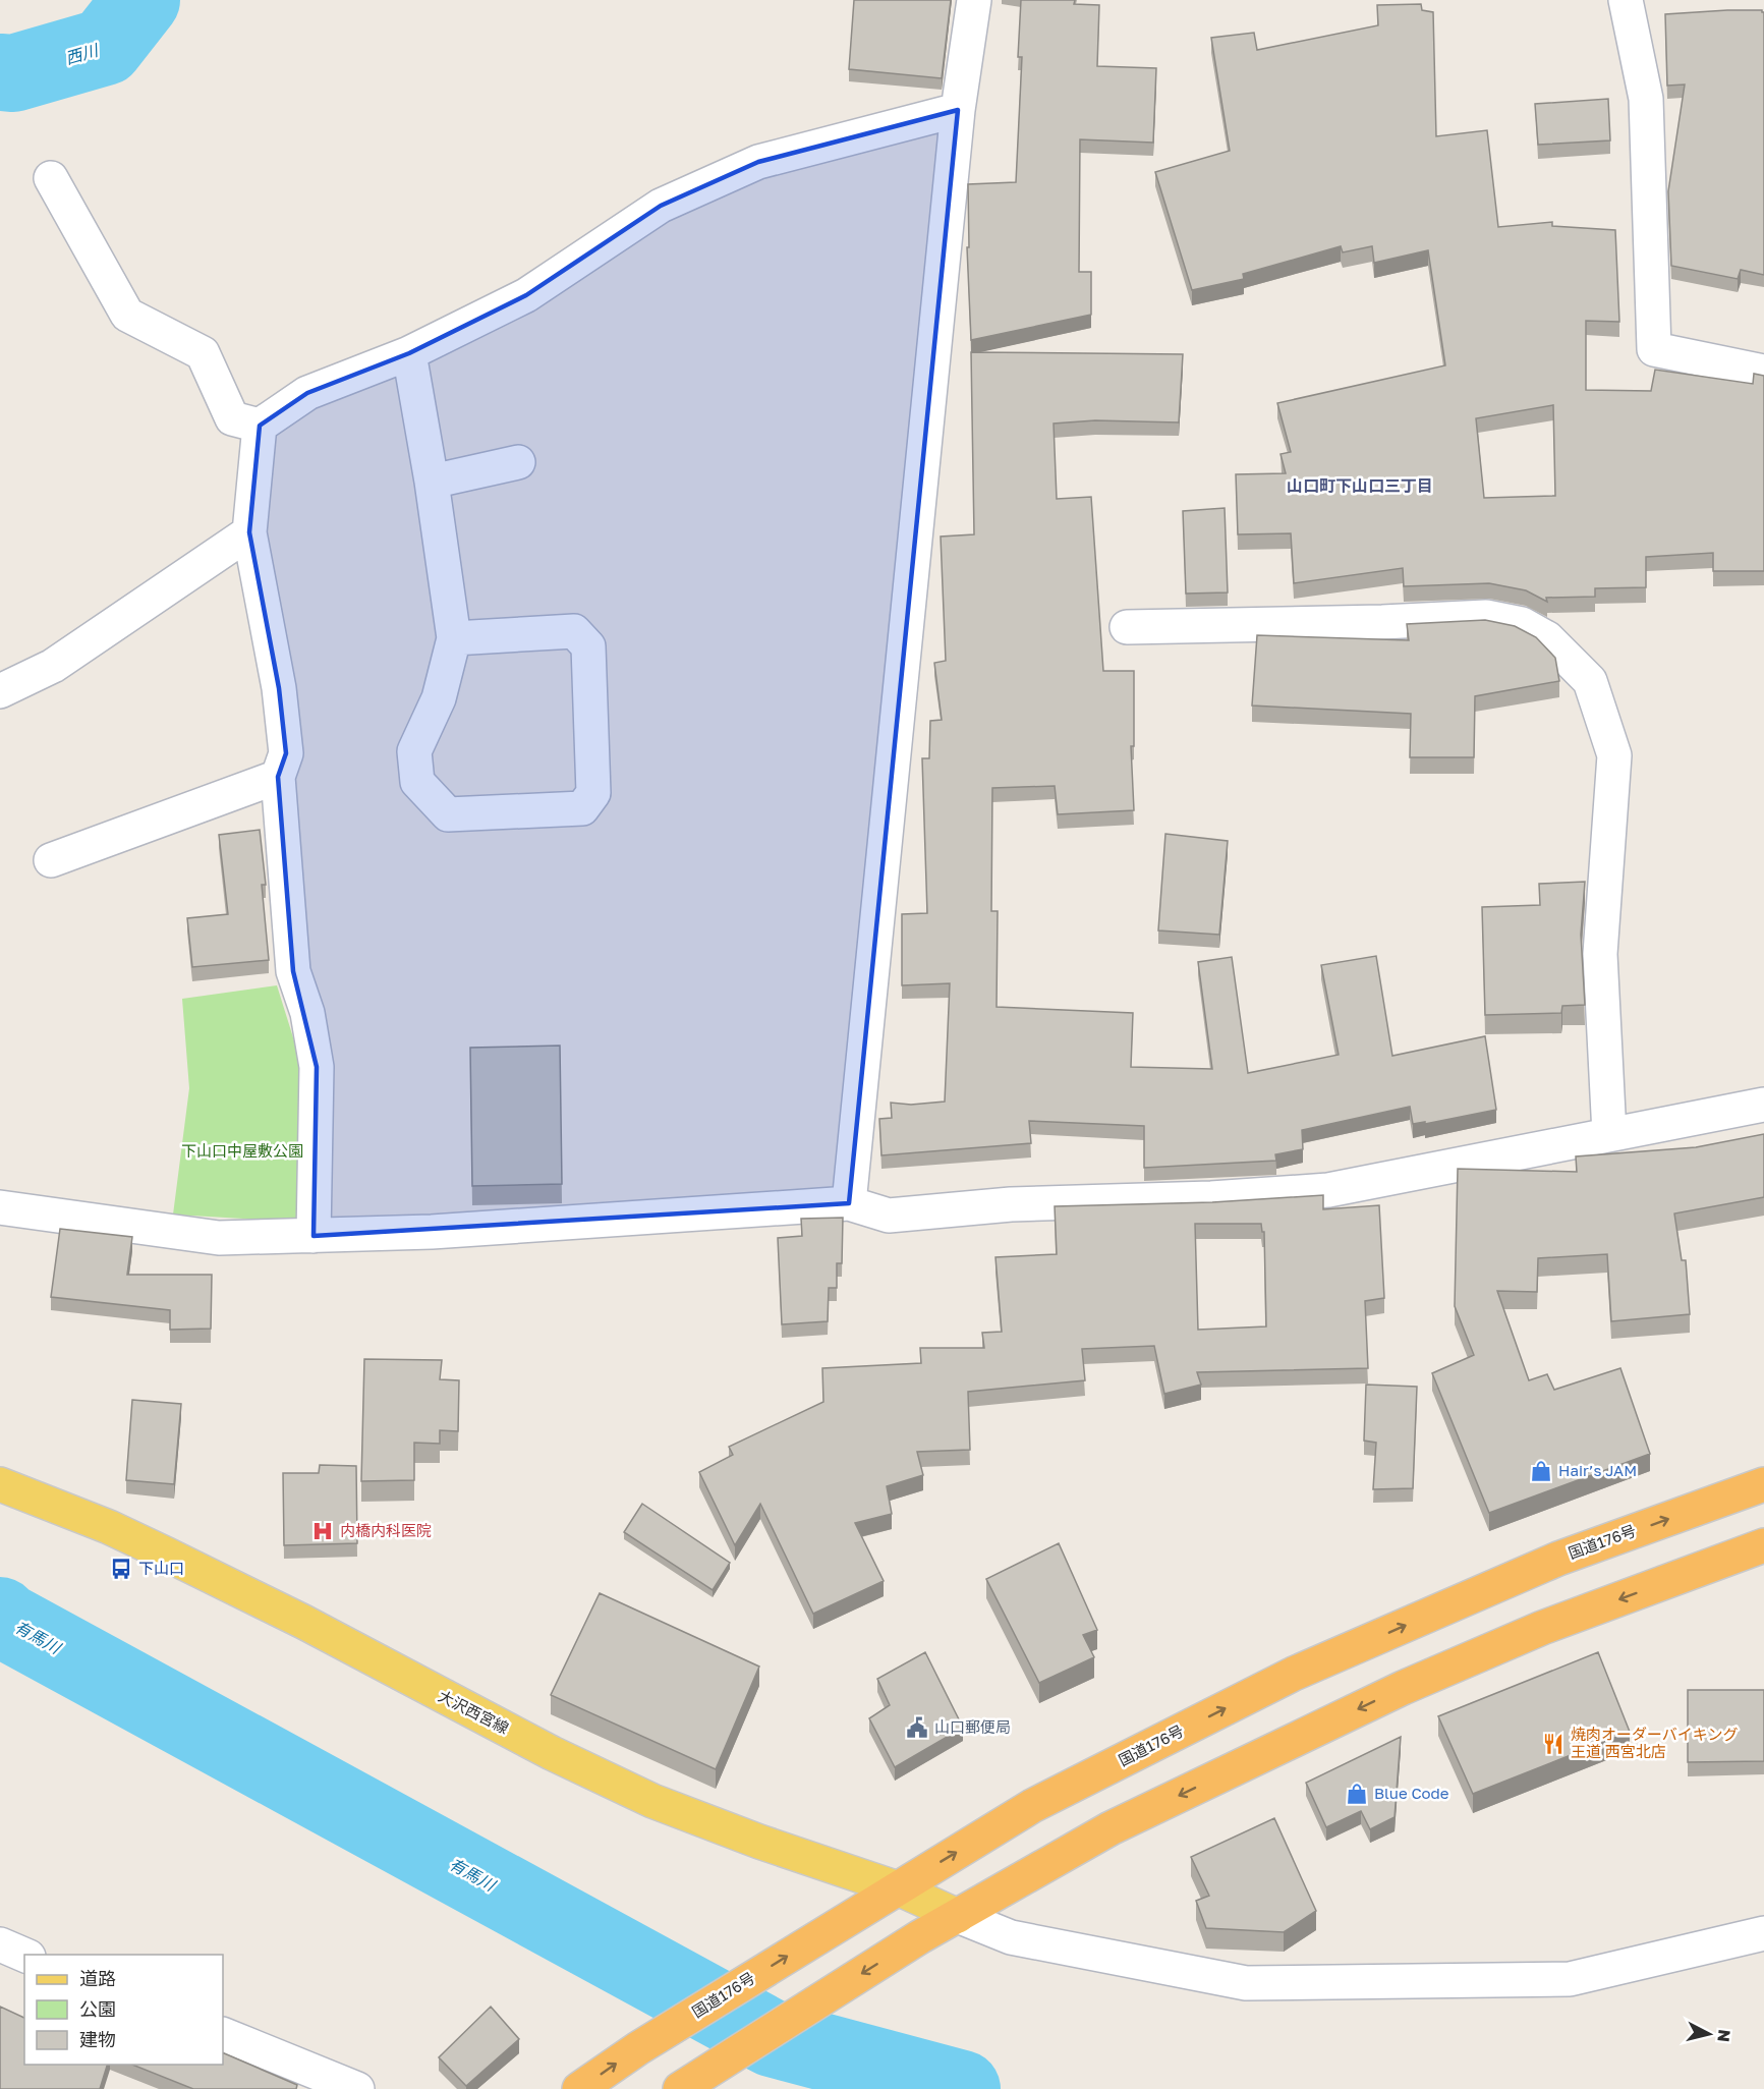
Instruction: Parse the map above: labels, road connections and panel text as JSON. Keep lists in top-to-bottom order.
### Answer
{
  "streets": {
    "highway": ["国道176号"],
    "main road": ["大沢西宮線"]
  },
  "crossings": [
    ["国道176号", "大沢西宮線"]
  ],
  "districts": ["山口町下山口三丁目"],
  "water": ["西川", "有馬川"],
  "parks": ["下山口中屋敷公園"],
  "places": {
    "shop": ["Hair’s JAM", "Blue Code"],
    "hospital": ["内橋内科医院"],
    "bus stop": ["下山口"],
    "public building": ["山口郵便局"],
    "restaurant": ["焼肉オーダーバイキング 王道 西宮北店"]
  },
  "legend": ["道路", "公園", "建物"],
  "north": "right"
}
